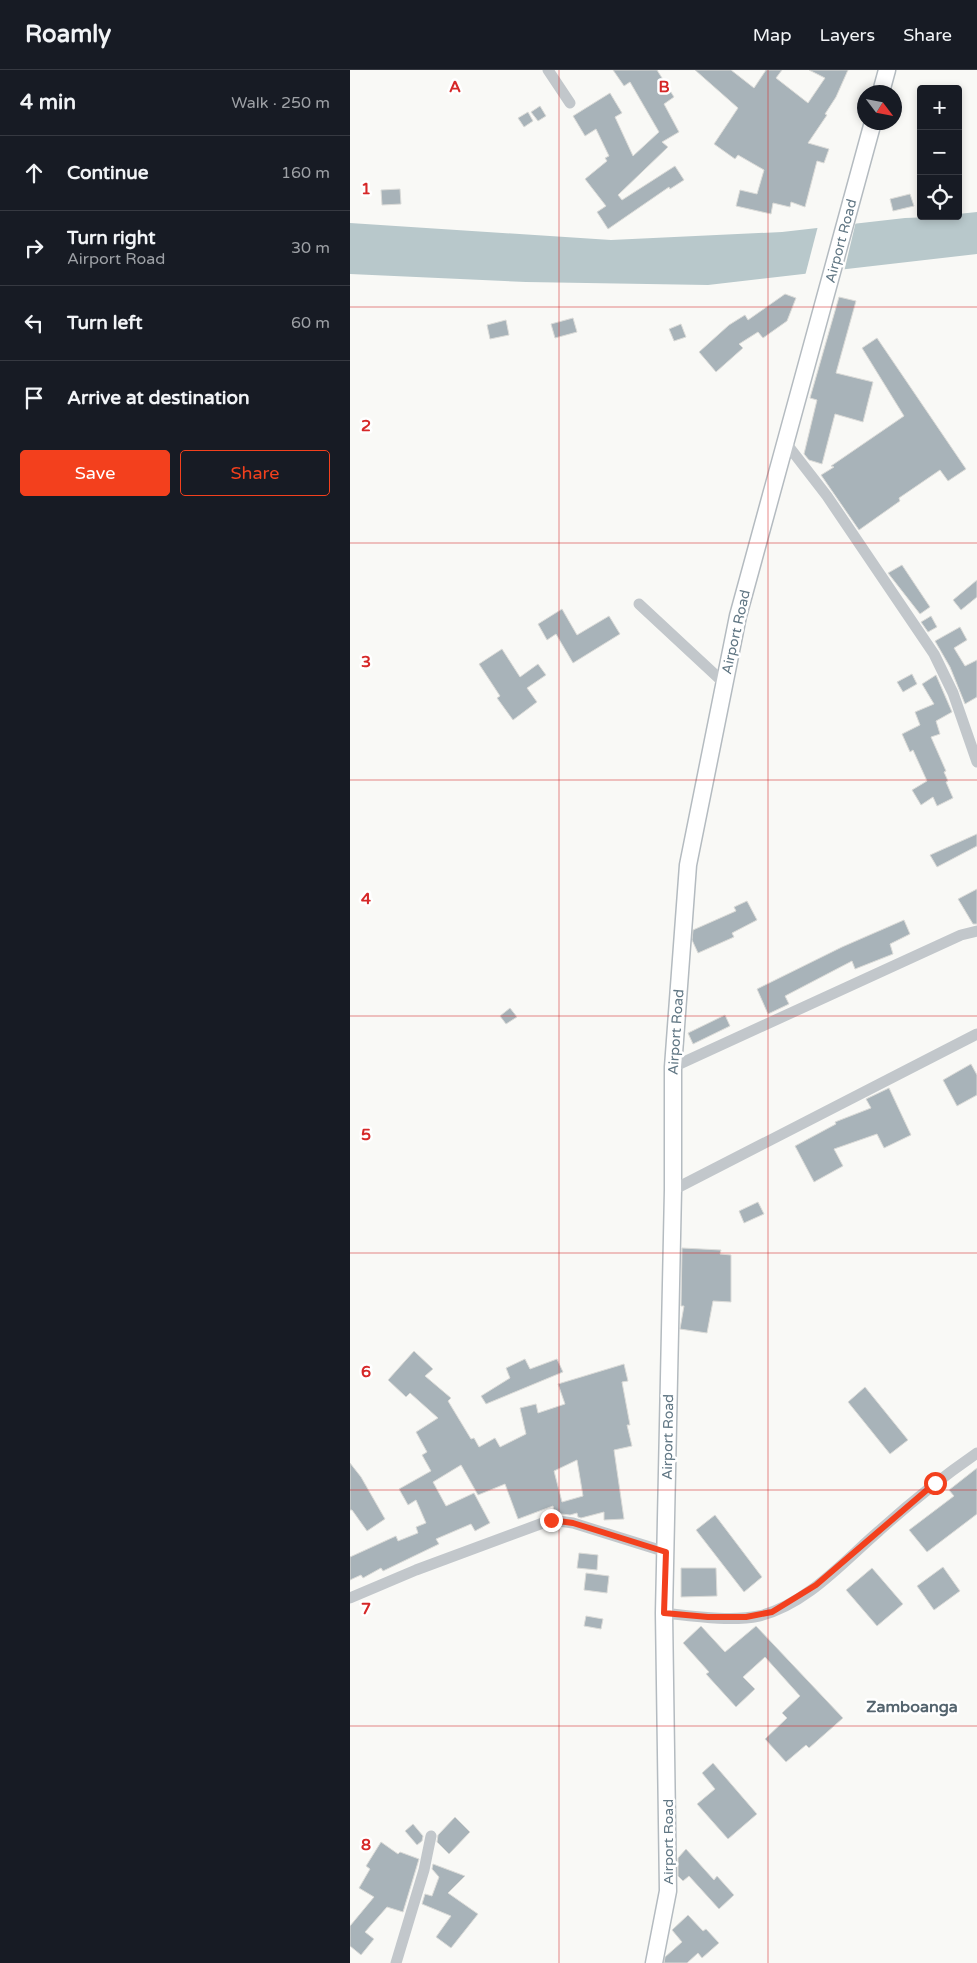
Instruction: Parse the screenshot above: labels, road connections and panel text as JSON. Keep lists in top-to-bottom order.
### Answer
{
  "streets": {
    "main road": ["Airport Road"]
  },
  "districts": ["Zamboanga"],
  "north": "bottom right",
  "page": {
    "header": "Roamly",
    "nav": ["Map", "Layers", "Share"],
    "heading": ["4 min", "Walk · 250 m"],
    "map_buttons": ["+", "−"],
    "list": [
      ["Continue", "160 m"],
      ["Turn right", "Airport Road", "30 m"],
      ["Turn left", "60 m"],
      "Arrive at destination"
    ],
    "buttons": ["Save", "Share"]
  },
  "grid": {
    "columns": ["A", "B"],
    "rows": [
      "1",
      "2",
      "3",
      "4",
      "5",
      "6",
      "7",
      "8"
    ]
  }
}
